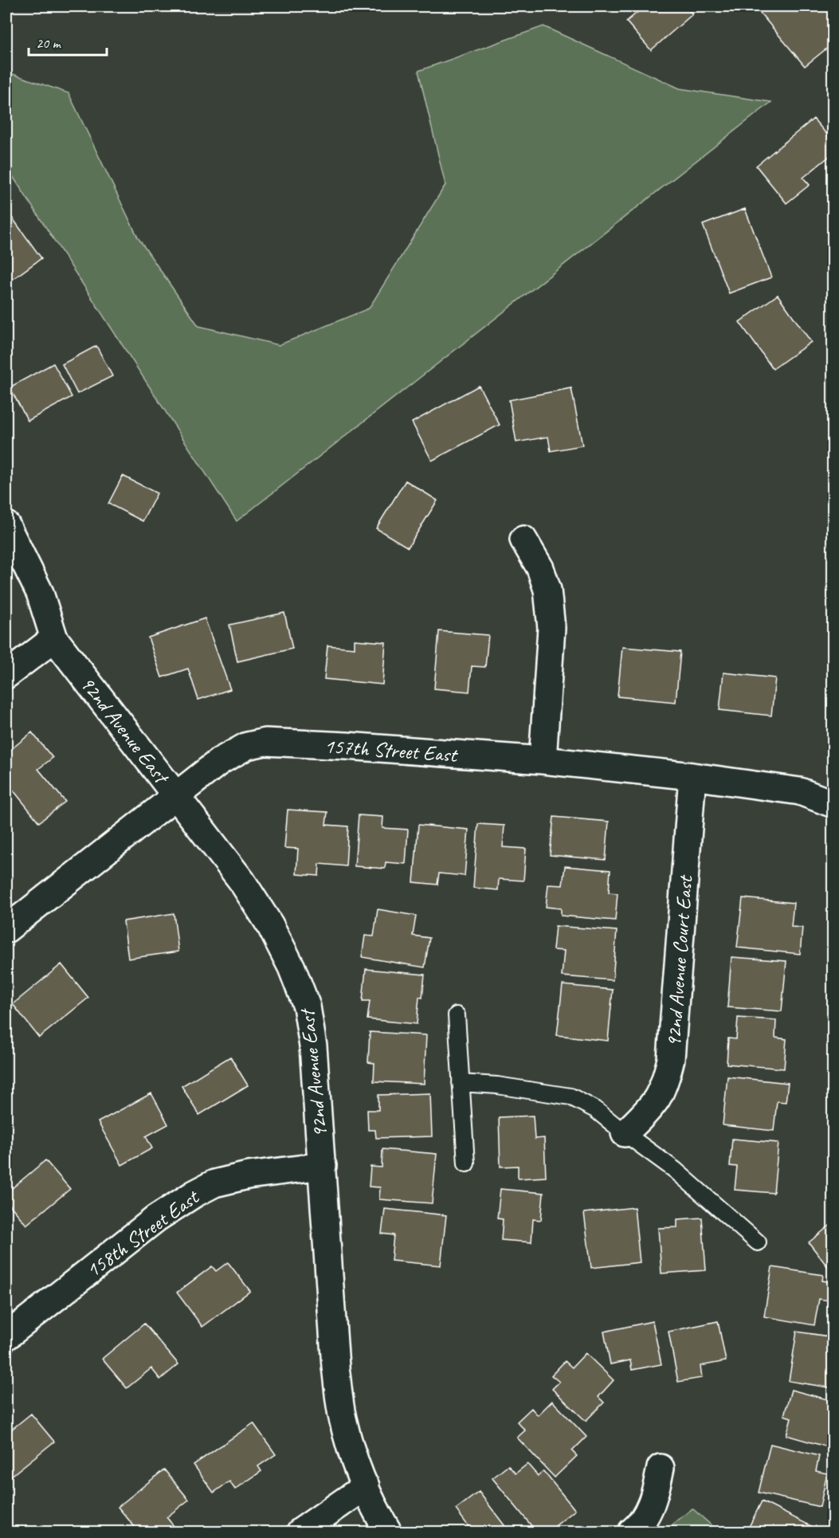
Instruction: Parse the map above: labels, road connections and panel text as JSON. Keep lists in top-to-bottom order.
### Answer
{
  "streets": {
    "street": [
      "92nd Avenue East",
      "157th Street East",
      "92nd Avenue Court East",
      "158th Street East"
    ]
  },
  "crossings": [
    ["92nd Avenue East", "157th Street East"],
    ["92nd Avenue East", "158th Street East"],
    ["157th Street East", "92nd Avenue Court East"]
  ],
  "scale_bar": "20 m"
}
